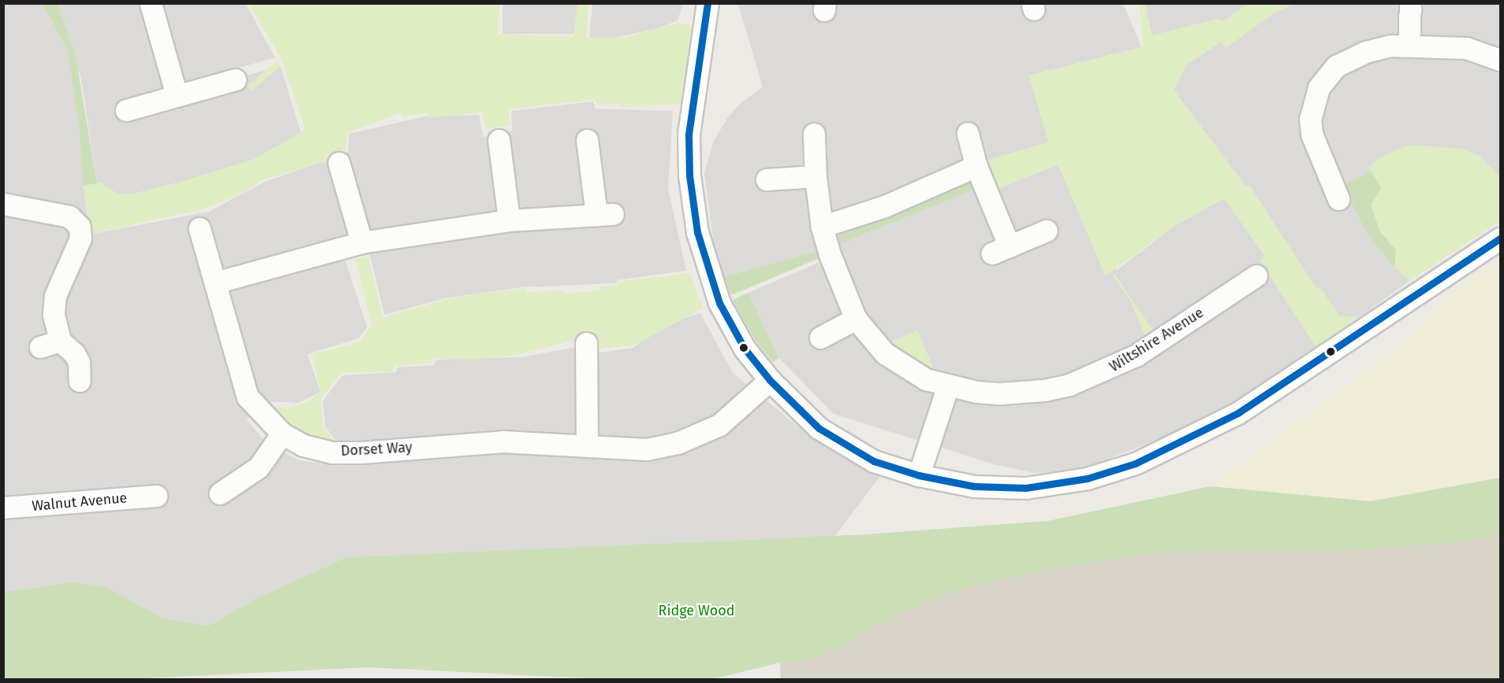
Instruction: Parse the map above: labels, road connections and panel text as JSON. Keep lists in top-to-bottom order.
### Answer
{
  "streets": {
    "street": ["Wiltshire Avenue", "Dorset Way", "Walnut Avenue"]
  },
  "parks": ["Ridge Wood"]
}
